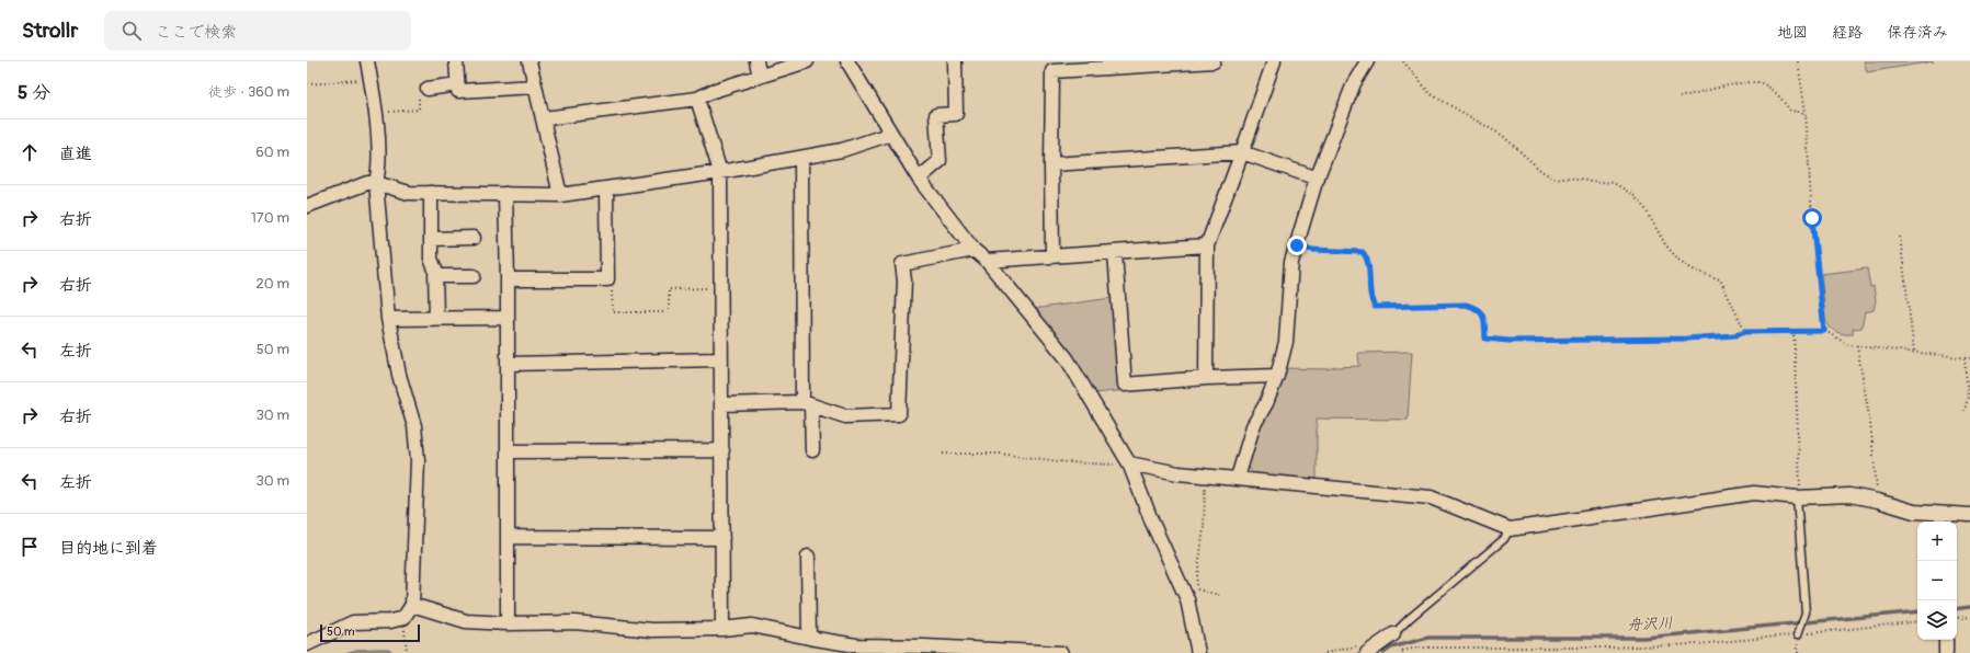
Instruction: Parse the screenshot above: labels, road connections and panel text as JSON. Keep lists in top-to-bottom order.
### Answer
{
  "water": ["舟沢川"],
  "scale_bar": "50 m",
  "page": {
    "header": "Strollr",
    "search": "ここで検索",
    "nav": ["地図", "経路", "保存済み"],
    "heading": ["5 分", "徒歩 · 360 m"],
    "list": [
      ["直進", "60 m"],
      ["右折", "170 m"],
      ["右折", "20 m"],
      ["左折", "50 m"],
      ["右折", "30 m"],
      ["左折", "30 m"],
      "目的地に到着"
    ],
    "map_buttons": ["+", "−"],
    "scale": "50 m"
  }
}
